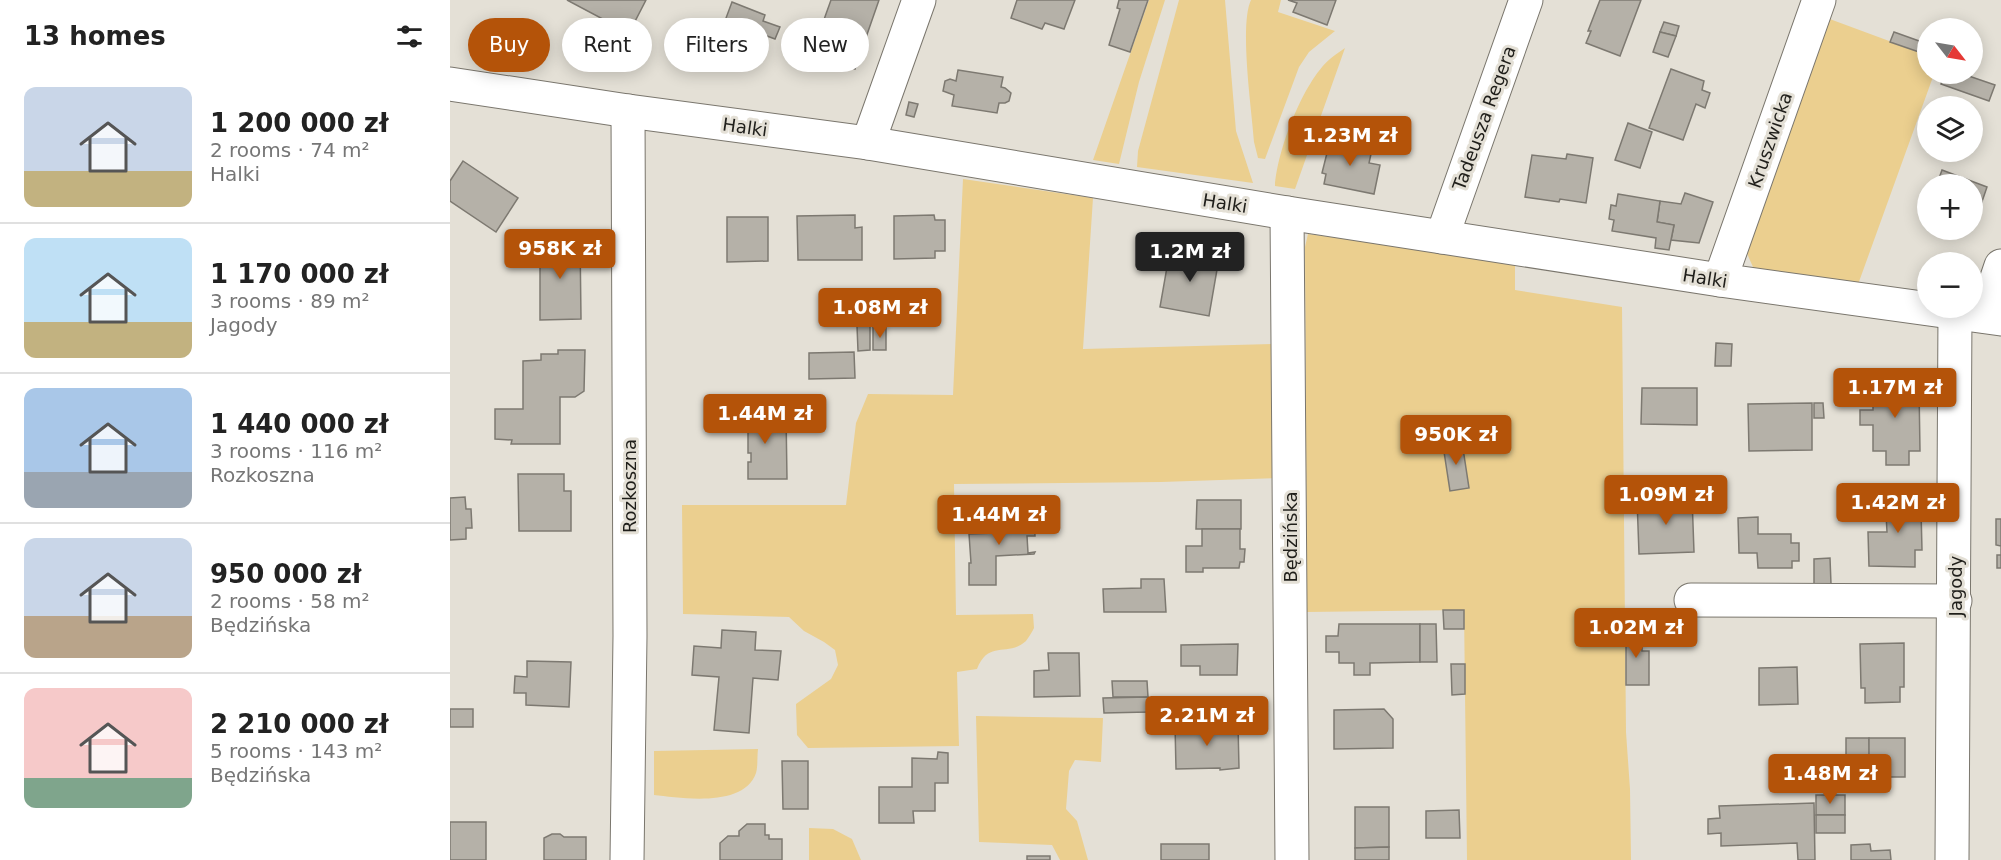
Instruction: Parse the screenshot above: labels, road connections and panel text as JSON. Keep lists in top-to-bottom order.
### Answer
{
  "streets": {
    "street": [
      "Tadeusza Regera",
      "Halki",
      "Kruszwicka",
      "Rozkoszna",
      "Będzińska",
      "Jagody"
    ]
  },
  "crossings": [
    ["Tadeusza Regera", "Halki"],
    ["Halki", "Kruszwicka"],
    ["Halki", "Rozkoszna"],
    ["Halki", "Będzińska"]
  ],
  "north": "bottom right",
  "page": {
    "heading": "13 homes",
    "map_buttons": ["+", "−"],
    "chip": [
      "Buy",
      "Rent",
      "Filters",
      "New"
    ],
    "list": [
      {
        "name": "1 200 000 zł",
        "note": "2 rooms · 74 m² · Halki"
      },
      {
        "name": "1 170 000 zł",
        "note": "3 rooms · 89 m² · Jagody"
      },
      {
        "name": "1 440 000 zł",
        "note": "3 rooms · 116 m² · Rozkoszna"
      },
      {
        "name": "950 000 zł",
        "note": "2 rooms · 58 m² · Będzińska"
      },
      {
        "name": "2 210 000 zł",
        "note": "5 rooms · 143 m² · Będzińska"
      }
    ],
    "price": [
      "1.23M zł",
      "958K zł",
      "1.2M zł",
      "1.08M zł",
      "1.17M zł",
      "1.44M zł",
      "950K zł",
      "1.09M zł",
      "1.42M zł",
      "1.44M zł",
      "1.02M zł",
      "2.21M zł",
      "1.48M zł"
    ]
  }
}
